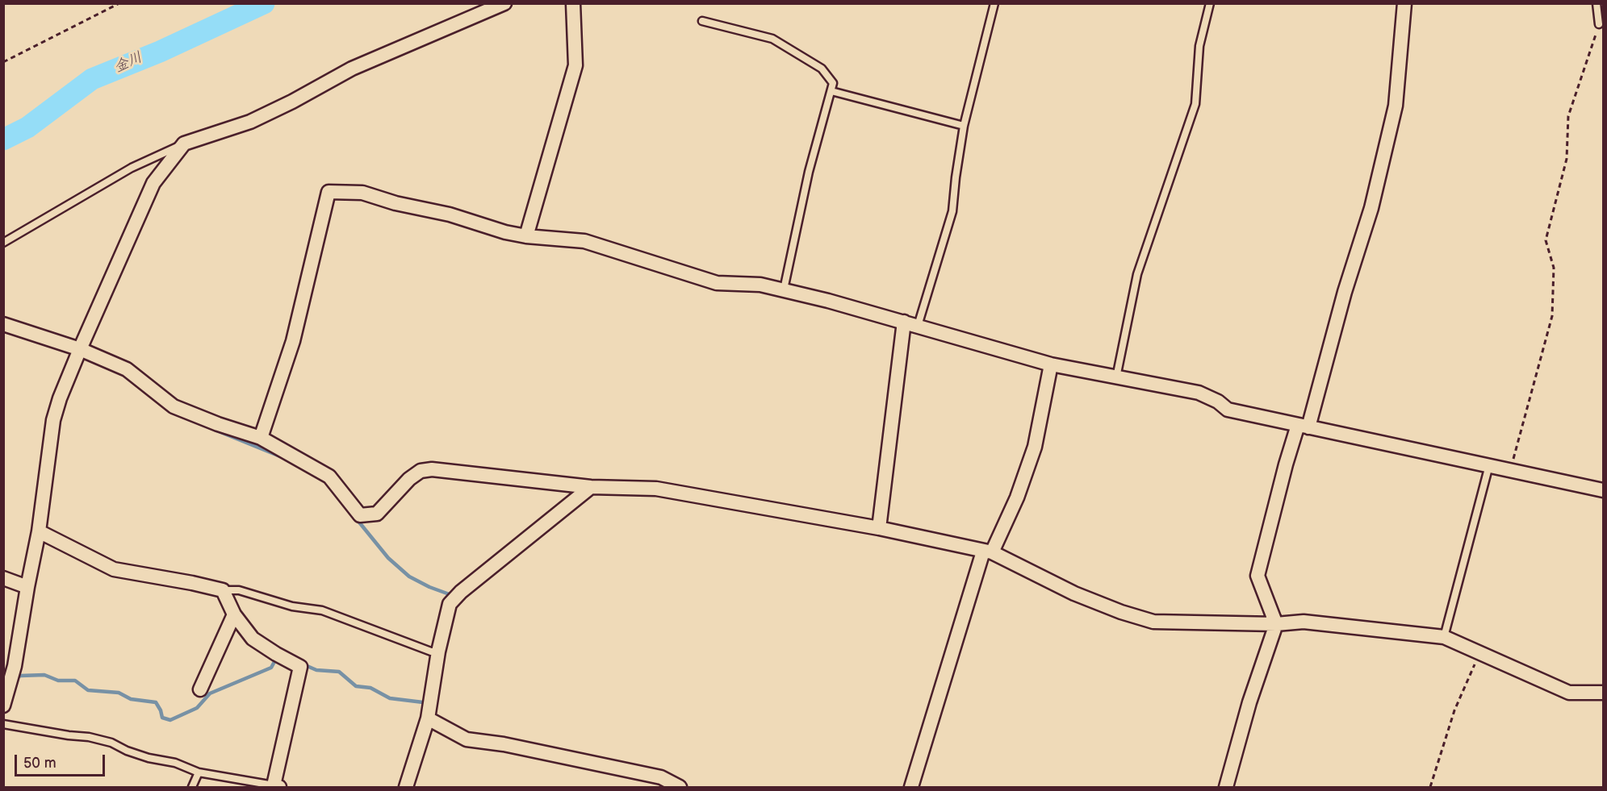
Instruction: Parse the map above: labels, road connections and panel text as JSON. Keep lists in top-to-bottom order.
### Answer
{
  "water": ["金川"],
  "scale_bar": "50 m"
}
